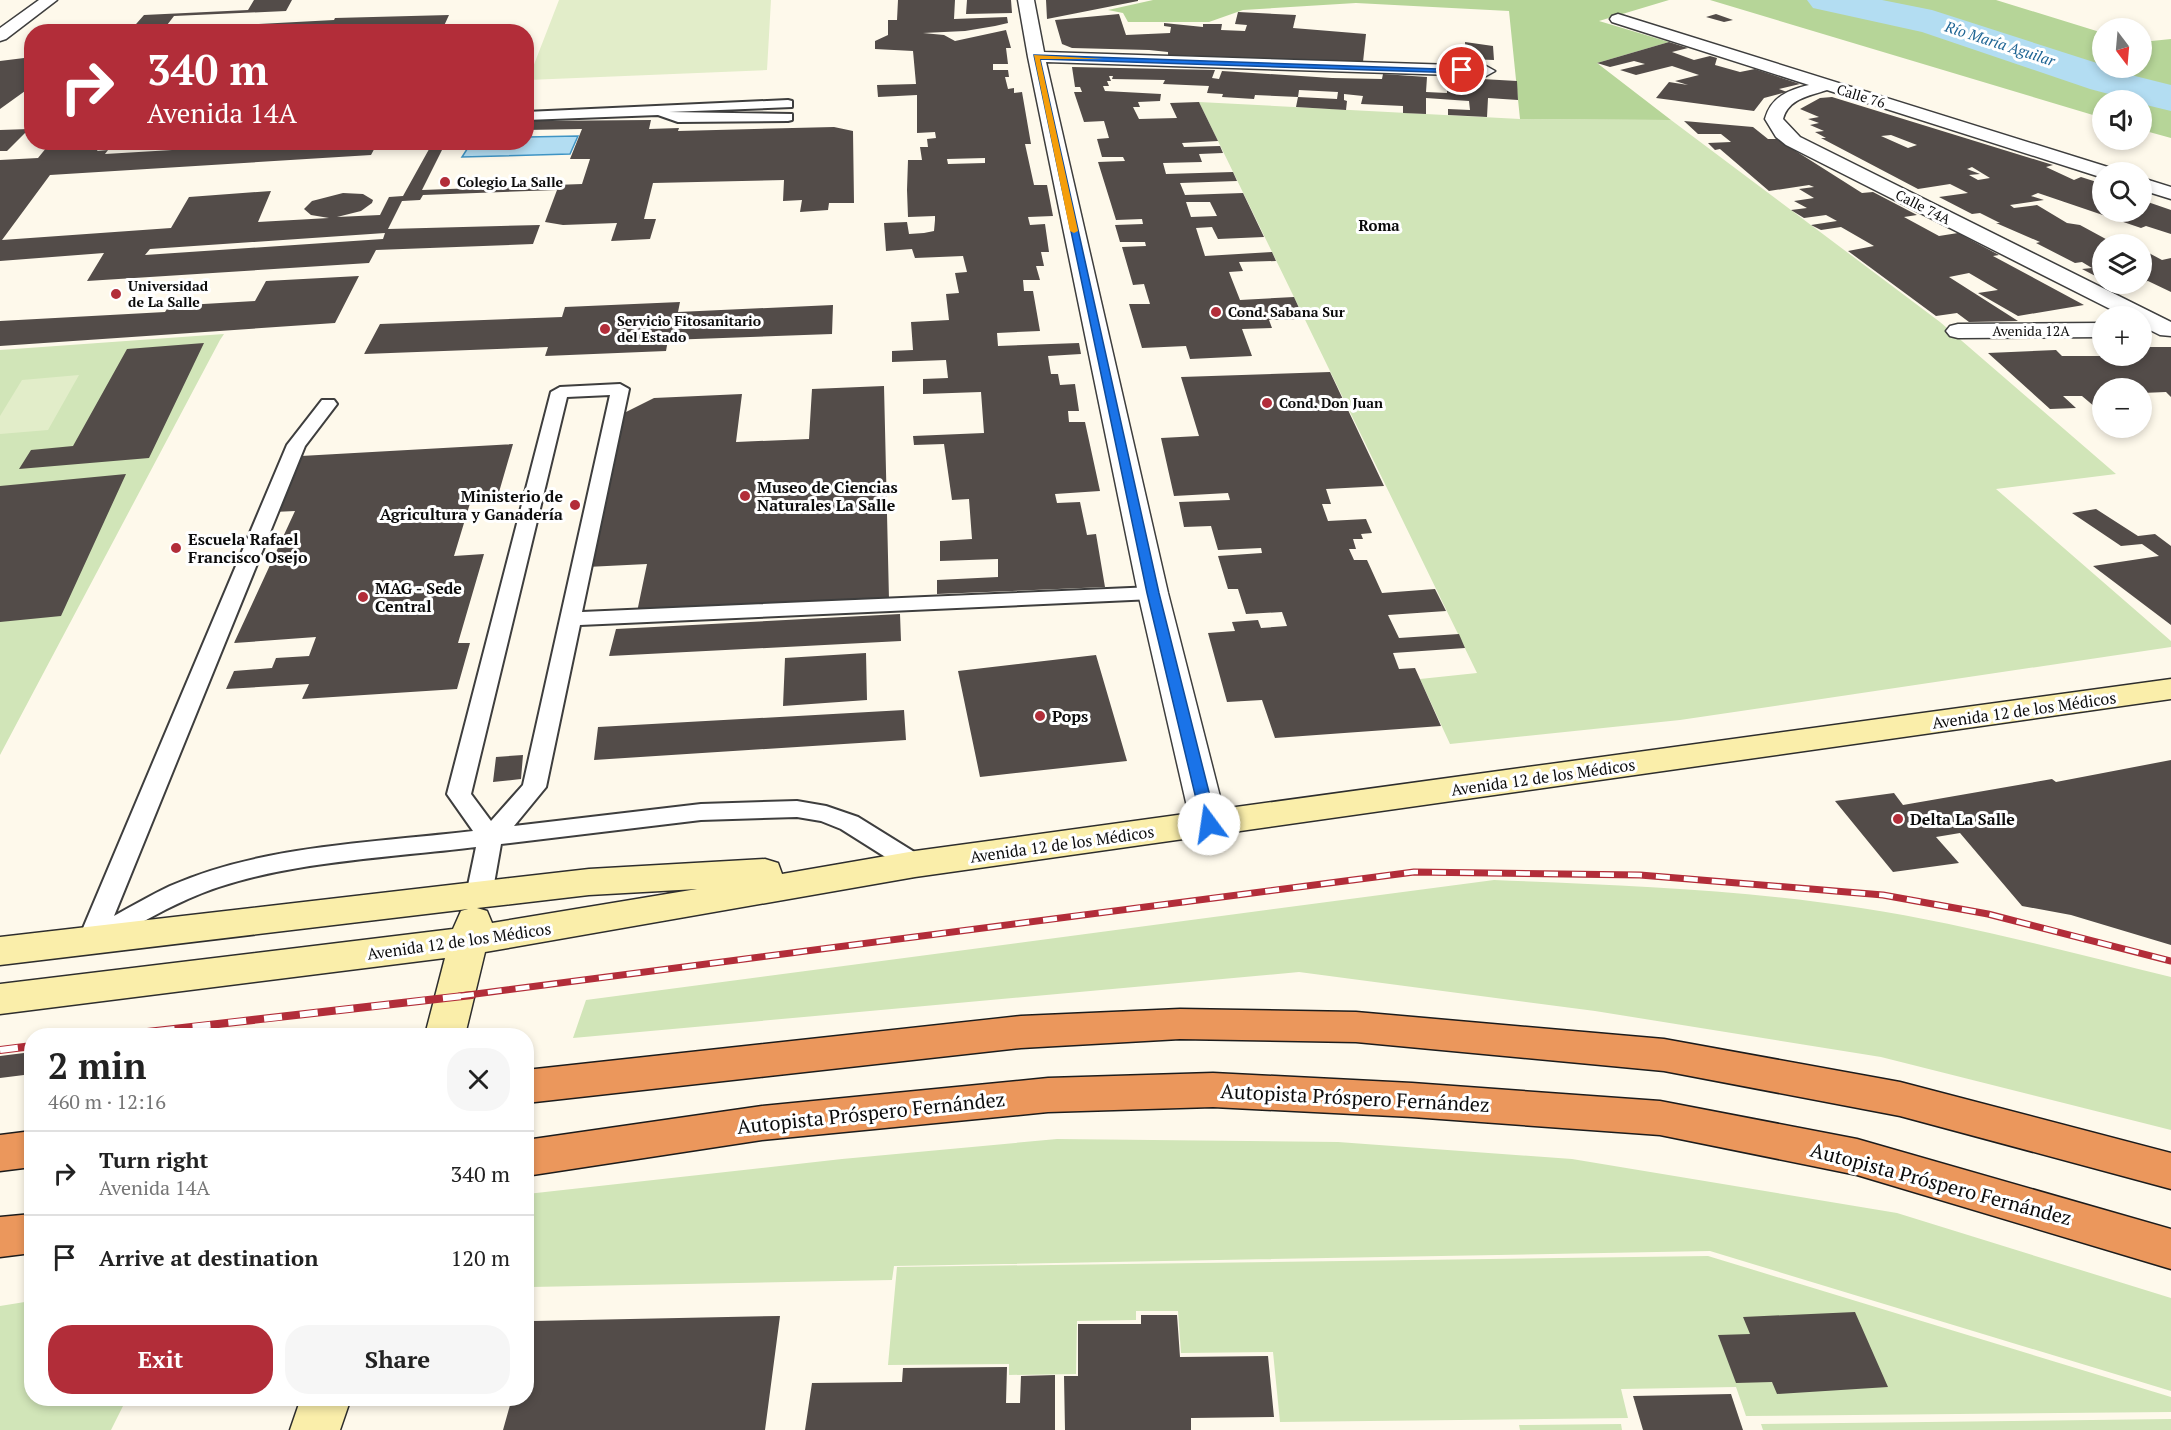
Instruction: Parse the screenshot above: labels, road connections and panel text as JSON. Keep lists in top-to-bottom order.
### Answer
{
  "streets": {
    "highway": ["Autopista Próspero Fernández"],
    "main road": ["Avenida 12 de los Médicos"],
    "street": ["Calle 76", "Calle 74A", "Avenida 12A"]
  },
  "crossings": [
    ["Calle 76", "Calle 74A"]
  ],
  "districts": ["Roma"],
  "water": ["Río María Aguilar"],
  "places": [
    "Colegio La Salle",
    "Universidad de La Salle",
    "Cond. Sabana Sur",
    "Servicio Fitosanitario del Estado",
    "Cond. Don Juan",
    "Museo de Ciencias Naturales La Salle",
    "Ministerio de Agricultura y Ganadería",
    "Escuela Rafael Francisco Osejo",
    "MAG - Sede Central",
    "Pops",
    "Delta La Salle"
  ],
  "north": "bottom",
  "page": {
    "map_buttons": ["+", "−"],
    "turn": ["340 m", "Avenida 14A"],
    "heading": ["2 min", "460 m · 12:16"],
    "list": [
      {
        "name": "Turn right",
        "note": "Avenida 14A",
        "value": "340 m"
      },
      {
        "name": "Arrive at destination",
        "value": "120 m"
      }
    ],
    "buttons": ["Exit", "Share"]
  }
}
